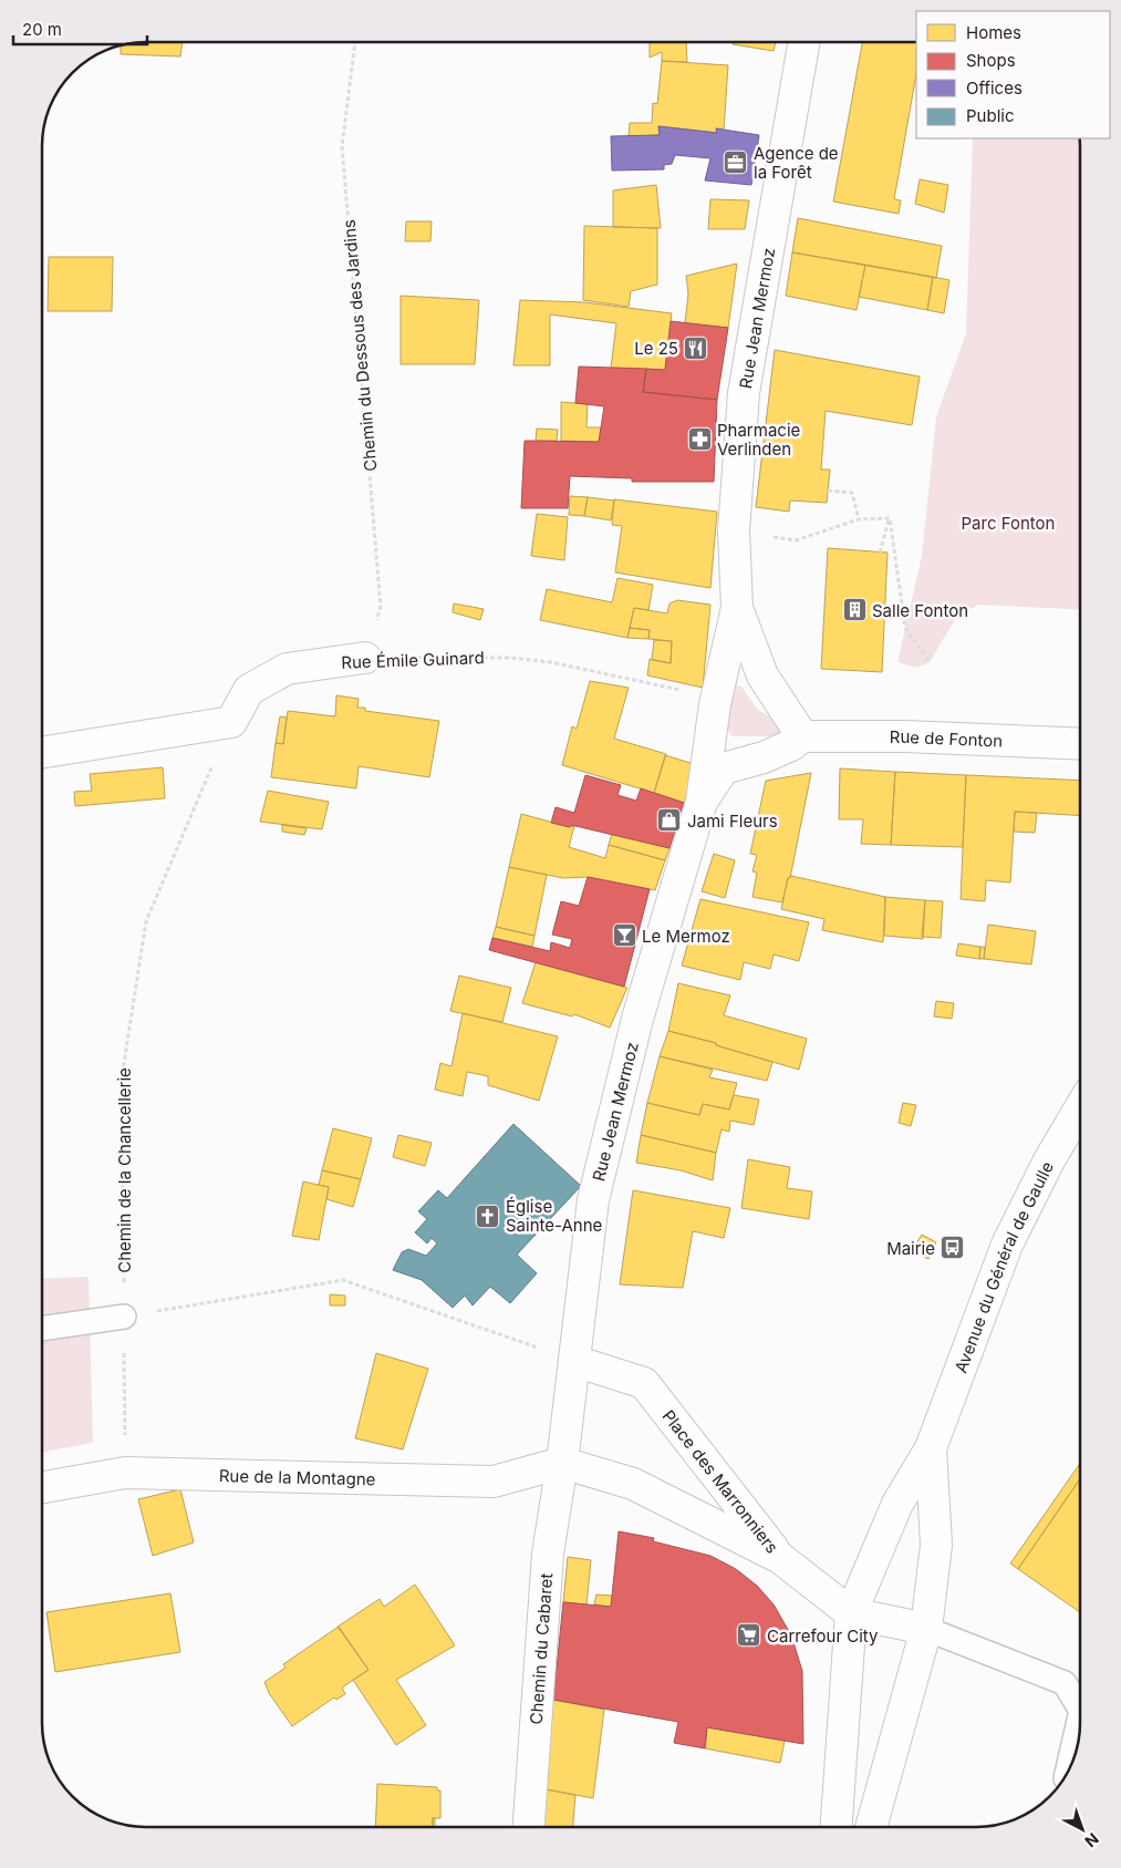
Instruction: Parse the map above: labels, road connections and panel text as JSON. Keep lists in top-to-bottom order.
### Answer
{
  "streets": {
    "street": [
      "Rue Jean Mermoz",
      "Rue Émile Guinard",
      "Rue de Fonton",
      "Avenue du Général de Gaulle",
      "Rue de la Montagne",
      "Place des Marronniers",
      "Chemin du Cabaret"
    ],
    "path": ["Chemin du Dessous des Jardins", "Chemin de la Chancellerie"]
  },
  "crossings": [
    ["Rue Jean Mermoz", "Rue Émile Guinard"],
    ["Rue Jean Mermoz", "Rue de Fonton"],
    ["Rue Jean Mermoz", "Rue de la Montagne"],
    ["Rue Jean Mermoz", "Place des Marronniers"],
    ["Rue Jean Mermoz", "Chemin du Cabaret"],
    ["Chemin du Dessous des Jardins", "Rue Émile Guinard"],
    ["Rue Émile Guinard", "Chemin de la Chancellerie"],
    ["Chemin de la Chancellerie", "Rue de la Montagne"],
    ["Rue de la Montagne", "Place des Marronniers"],
    ["Rue de la Montagne", "Chemin du Cabaret"],
    ["Place des Marronniers", "Chemin du Cabaret"]
  ],
  "parks": ["Parc Fonton"],
  "places": {
    "office": ["Agence de la Forêt"],
    "restaurant": ["Le 25"],
    "pharmacy": ["Pharmacie Verlinden"],
    "building": ["Salle Fonton"],
    "shop": ["Jami Fleurs"],
    "bar": ["Le Mermoz"],
    "church": ["Église Sainte-Anne"],
    "bus stop": ["Mairie"],
    "supermarket": ["Carrefour City"]
  },
  "legend": [
    "Homes",
    "Shops",
    "Offices",
    "Public"
  ],
  "scale_bar": "20 m",
  "north": "bottom right"
}
